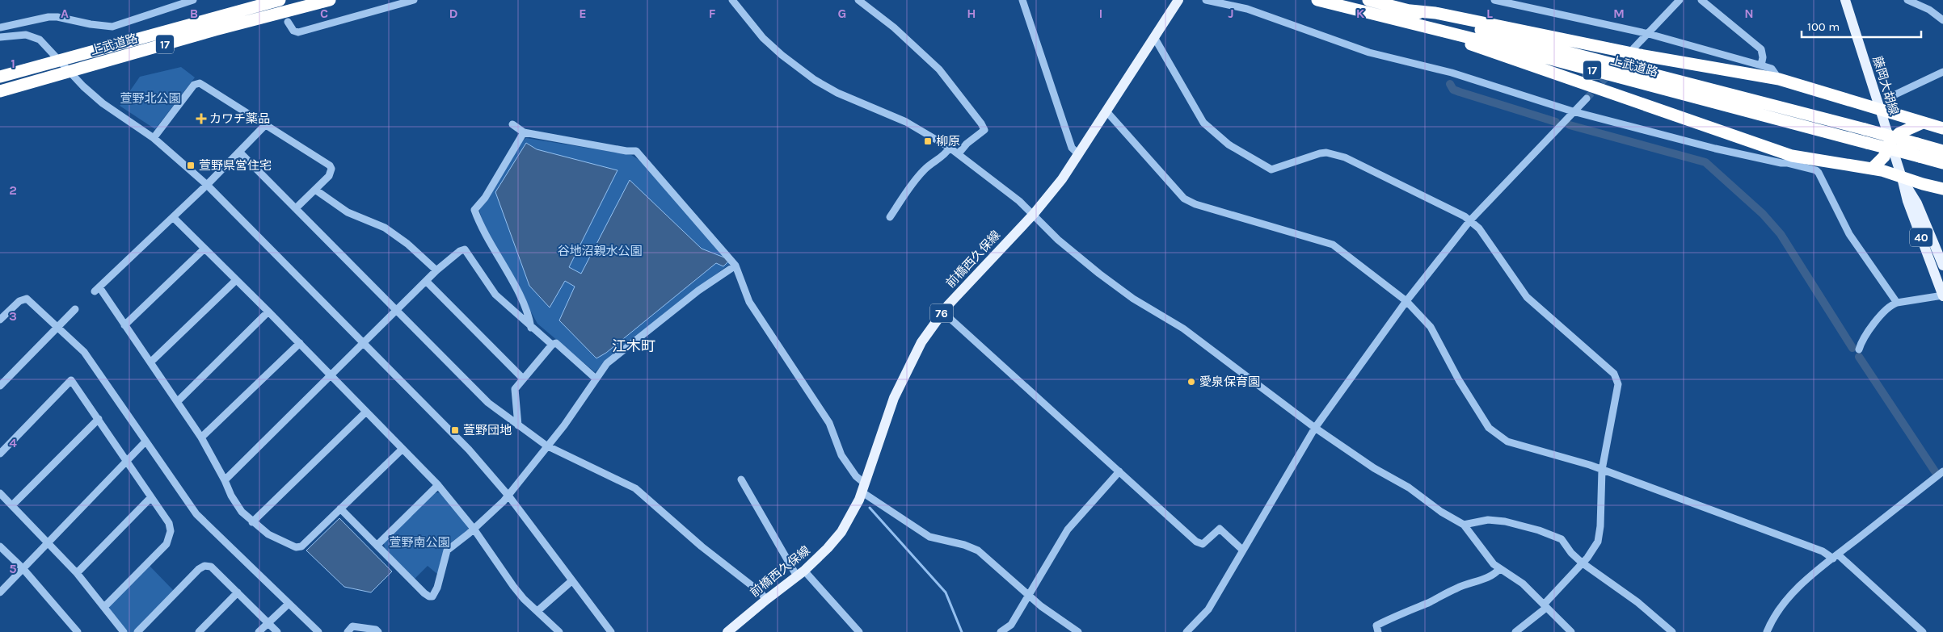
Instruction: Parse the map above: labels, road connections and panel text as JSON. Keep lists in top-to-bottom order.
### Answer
{
  "streets": {
    "highway": ["上武道路", "17"],
    "main road": [
      "藤岡大胡線",
      "40",
      "前橋西久保線",
      "76"
    ]
  },
  "crossings": [
    ["上武道路", "17"],
    ["17", "藤岡大胡線"]
  ],
  "districts": ["江木町"],
  "parks": ["萱野北公園", "谷地沼親水公園", "萱野南公園"],
  "places": {
    "health": ["カワチ薬品"],
    "transit": ["柳原", "萱野県営住宅", "萱野団地"],
    "other": ["愛泉保育園"]
  },
  "scale_bar": "100 m",
  "grid": {
    "columns": [
      "A",
      "B",
      "C",
      "D",
      "E",
      "F",
      "G",
      "H",
      "I",
      "J",
      "K",
      "L",
      "M",
      "N"
    ],
    "rows": [
      "1",
      "2",
      "3",
      "4",
      "5"
    ]
  }
}
